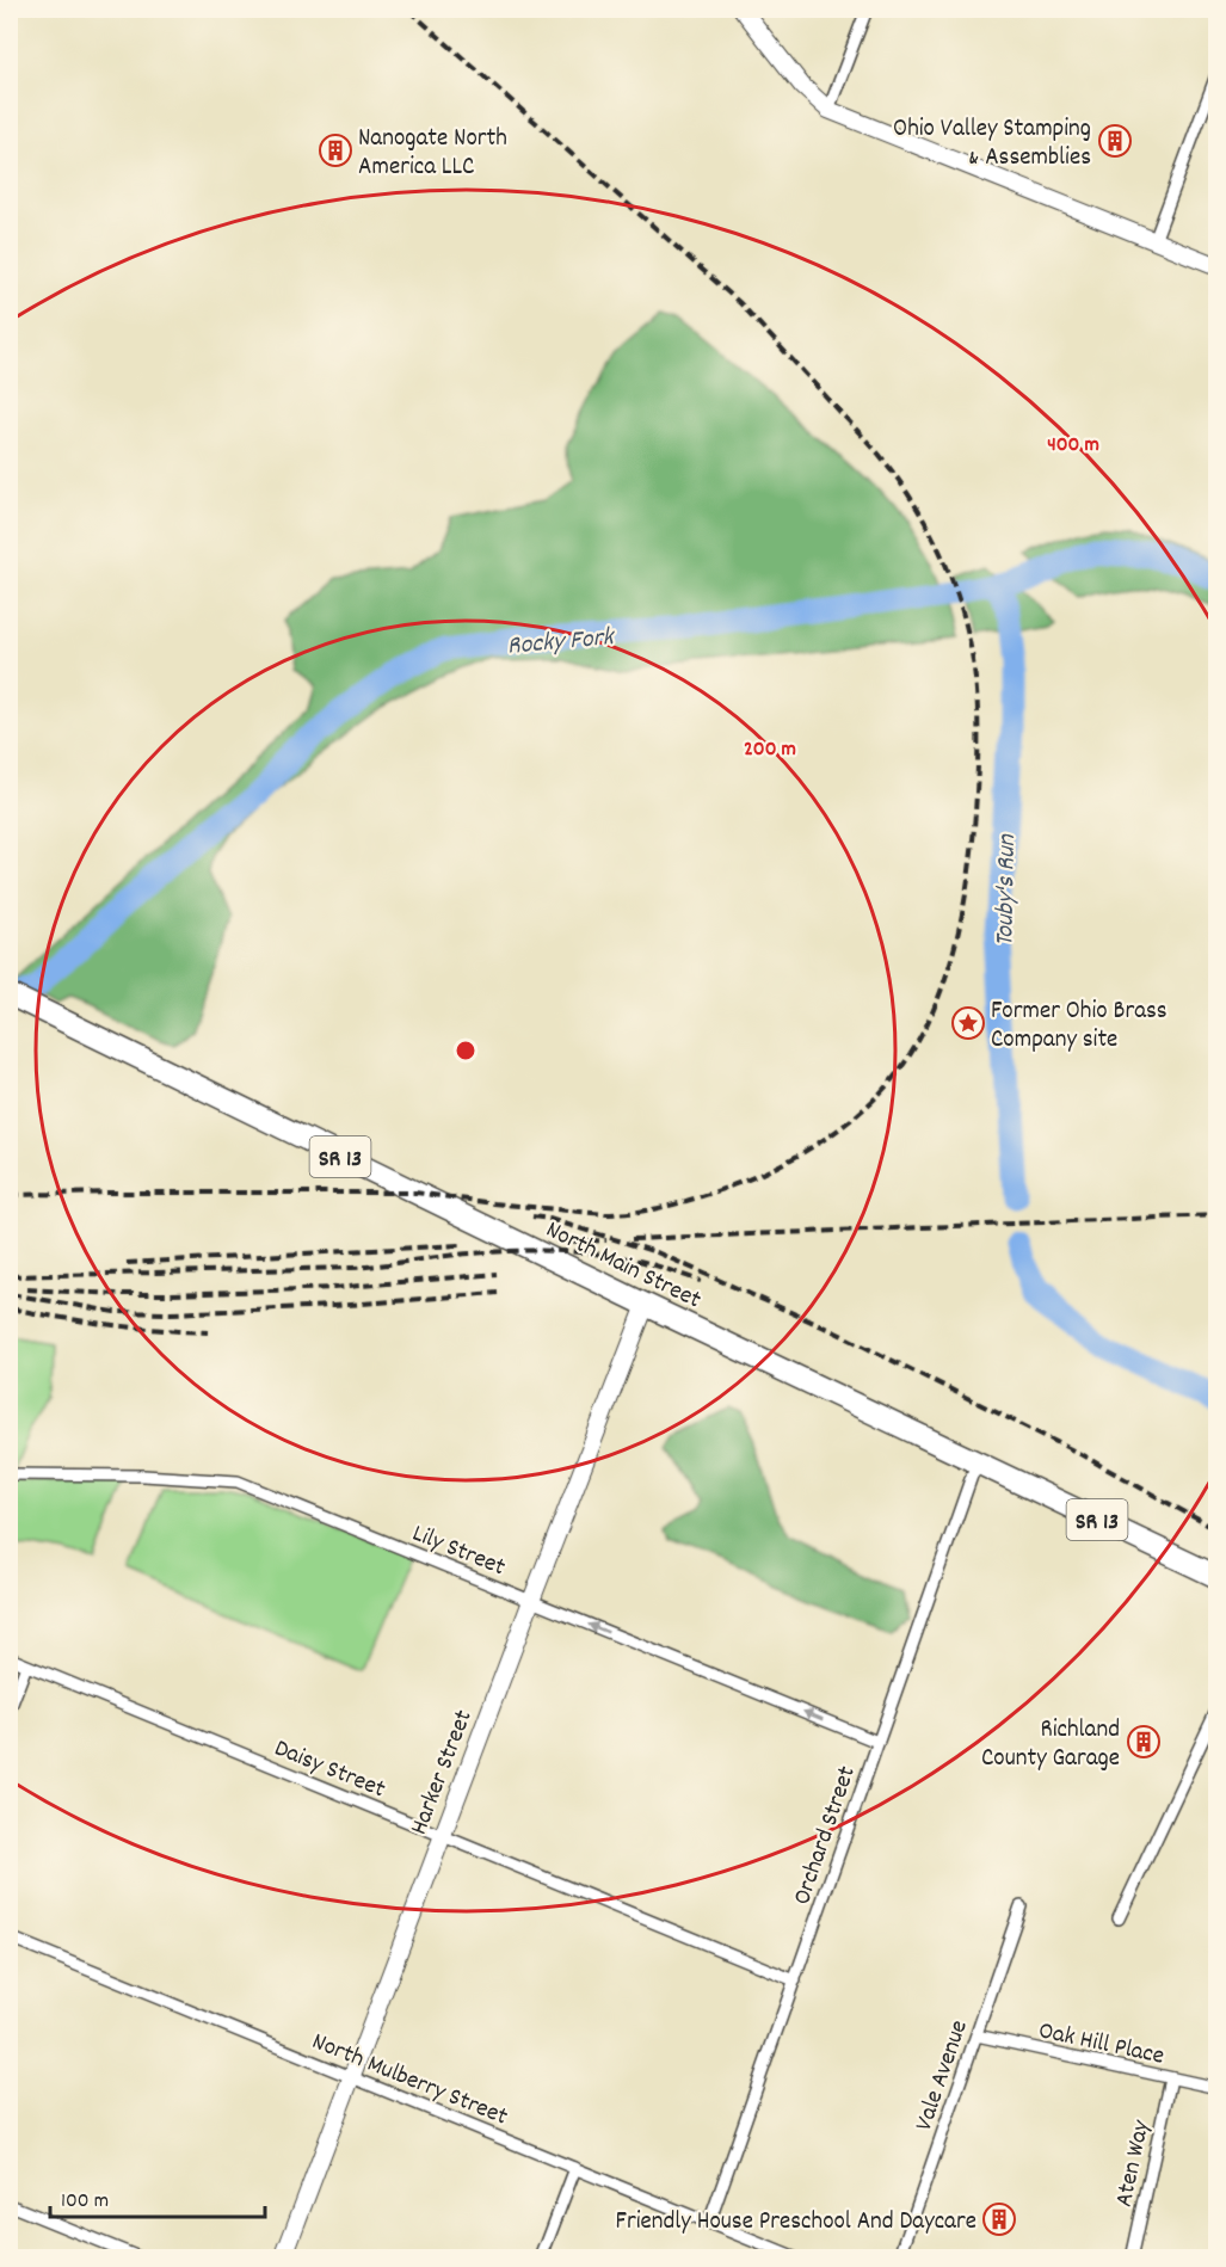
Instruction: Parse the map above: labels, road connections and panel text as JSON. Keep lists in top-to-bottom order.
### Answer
{
  "streets": {
    "highway": ["SR 13", "North Main Street"],
    "street": [
      "Lily Street",
      "Daisy Street",
      "Harker Street",
      "Orchard Street",
      "Oak Hill Place",
      "Vale Avenue",
      "North Mulberry Street",
      "Aten Way"
    ]
  },
  "crossings": [
    ["North Main Street", "Harker Street"],
    ["North Main Street", "Orchard Street"],
    ["Lily Street", "Harker Street"],
    ["Lily Street", "Orchard Street"],
    ["Daisy Street", "Harker Street"],
    ["Daisy Street", "Orchard Street"],
    ["Harker Street", "North Mulberry Street"],
    ["Orchard Street", "North Mulberry Street"],
    ["Oak Hill Place", "Vale Avenue"],
    ["Oak Hill Place", "Aten Way"]
  ],
  "one_way": ["Lily Street"],
  "water": ["Rocky Fork", "Touby's Run"],
  "places": {
    "building": [
      "Ohio Valley Stamping & Assemblies",
      "Nanogate North America LLC",
      "Richland County Garage",
      "Friendly House Preschool And Daycare"
    ],
    "place": ["Former Ohio Brass Company site"]
  },
  "scale_bar": "100 m",
  "rings": ["400 m", "200 m"]
}
